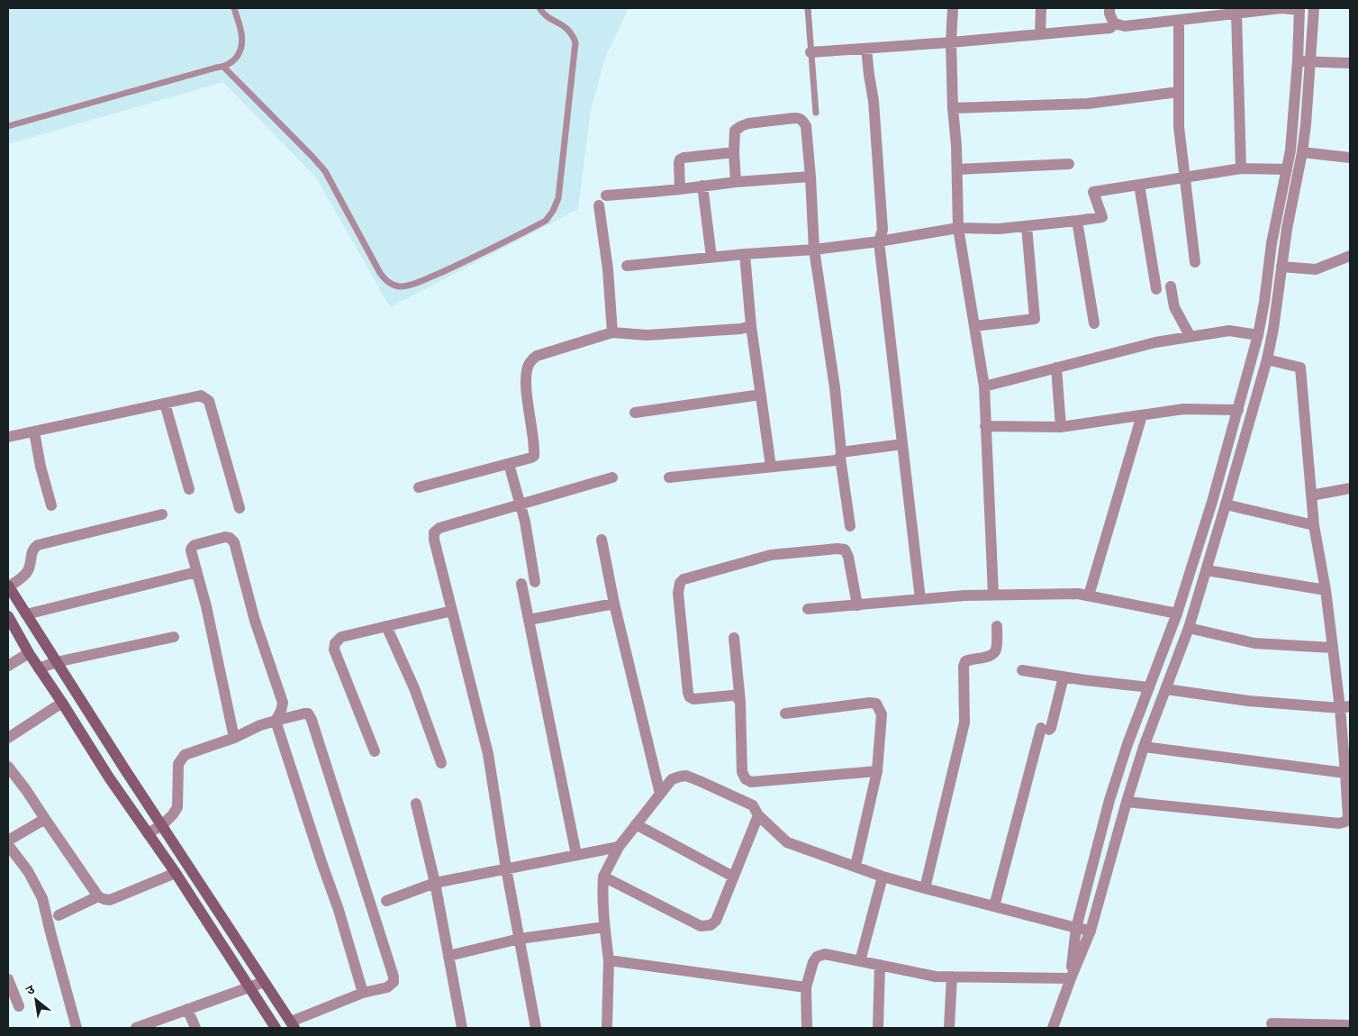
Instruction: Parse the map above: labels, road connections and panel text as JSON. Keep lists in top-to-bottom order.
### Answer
{
  "north": "top left"
}
